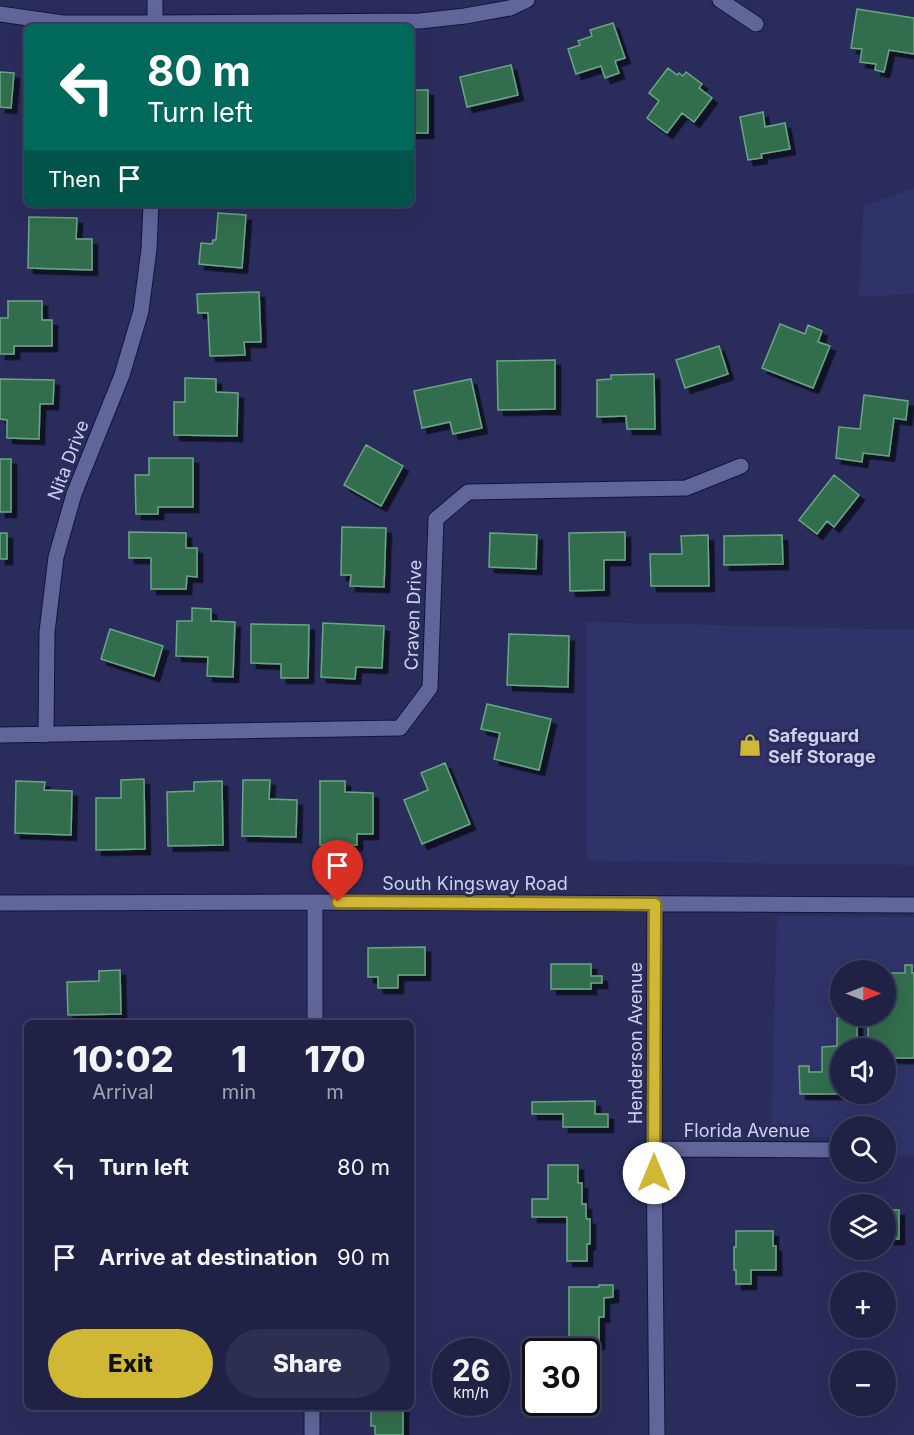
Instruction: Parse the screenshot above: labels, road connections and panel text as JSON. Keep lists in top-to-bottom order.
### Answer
{
  "streets": {
    "street": [
      "Nita Drive",
      "Craven Drive",
      "South Kingsway Road",
      "Henderson Avenue",
      "Florida Avenue"
    ]
  },
  "crossings": [
    ["Nita Drive", "Craven Drive"],
    ["South Kingsway Road", "Henderson Avenue"],
    ["Henderson Avenue", "Florida Avenue"]
  ],
  "places": {
    "shop": ["Safeguard Self Storage"]
  },
  "north": "right",
  "page": {
    "turn": ["80 m", "Turn left"],
    "then": "Then",
    "map_buttons": ["+", "−"],
    "eta": [
      "10:02",
      "Arrival",
      "1",
      "min",
      "170",
      "m"
    ],
    "list": [
      {
        "name": "Turn left",
        "value": "80 m"
      },
      {
        "name": "Arrive at destination",
        "value": "90 m"
      }
    ],
    "buttons": ["Exit", "Share"],
    "speed": "26 km/h",
    "limit": "30"
  }
}
